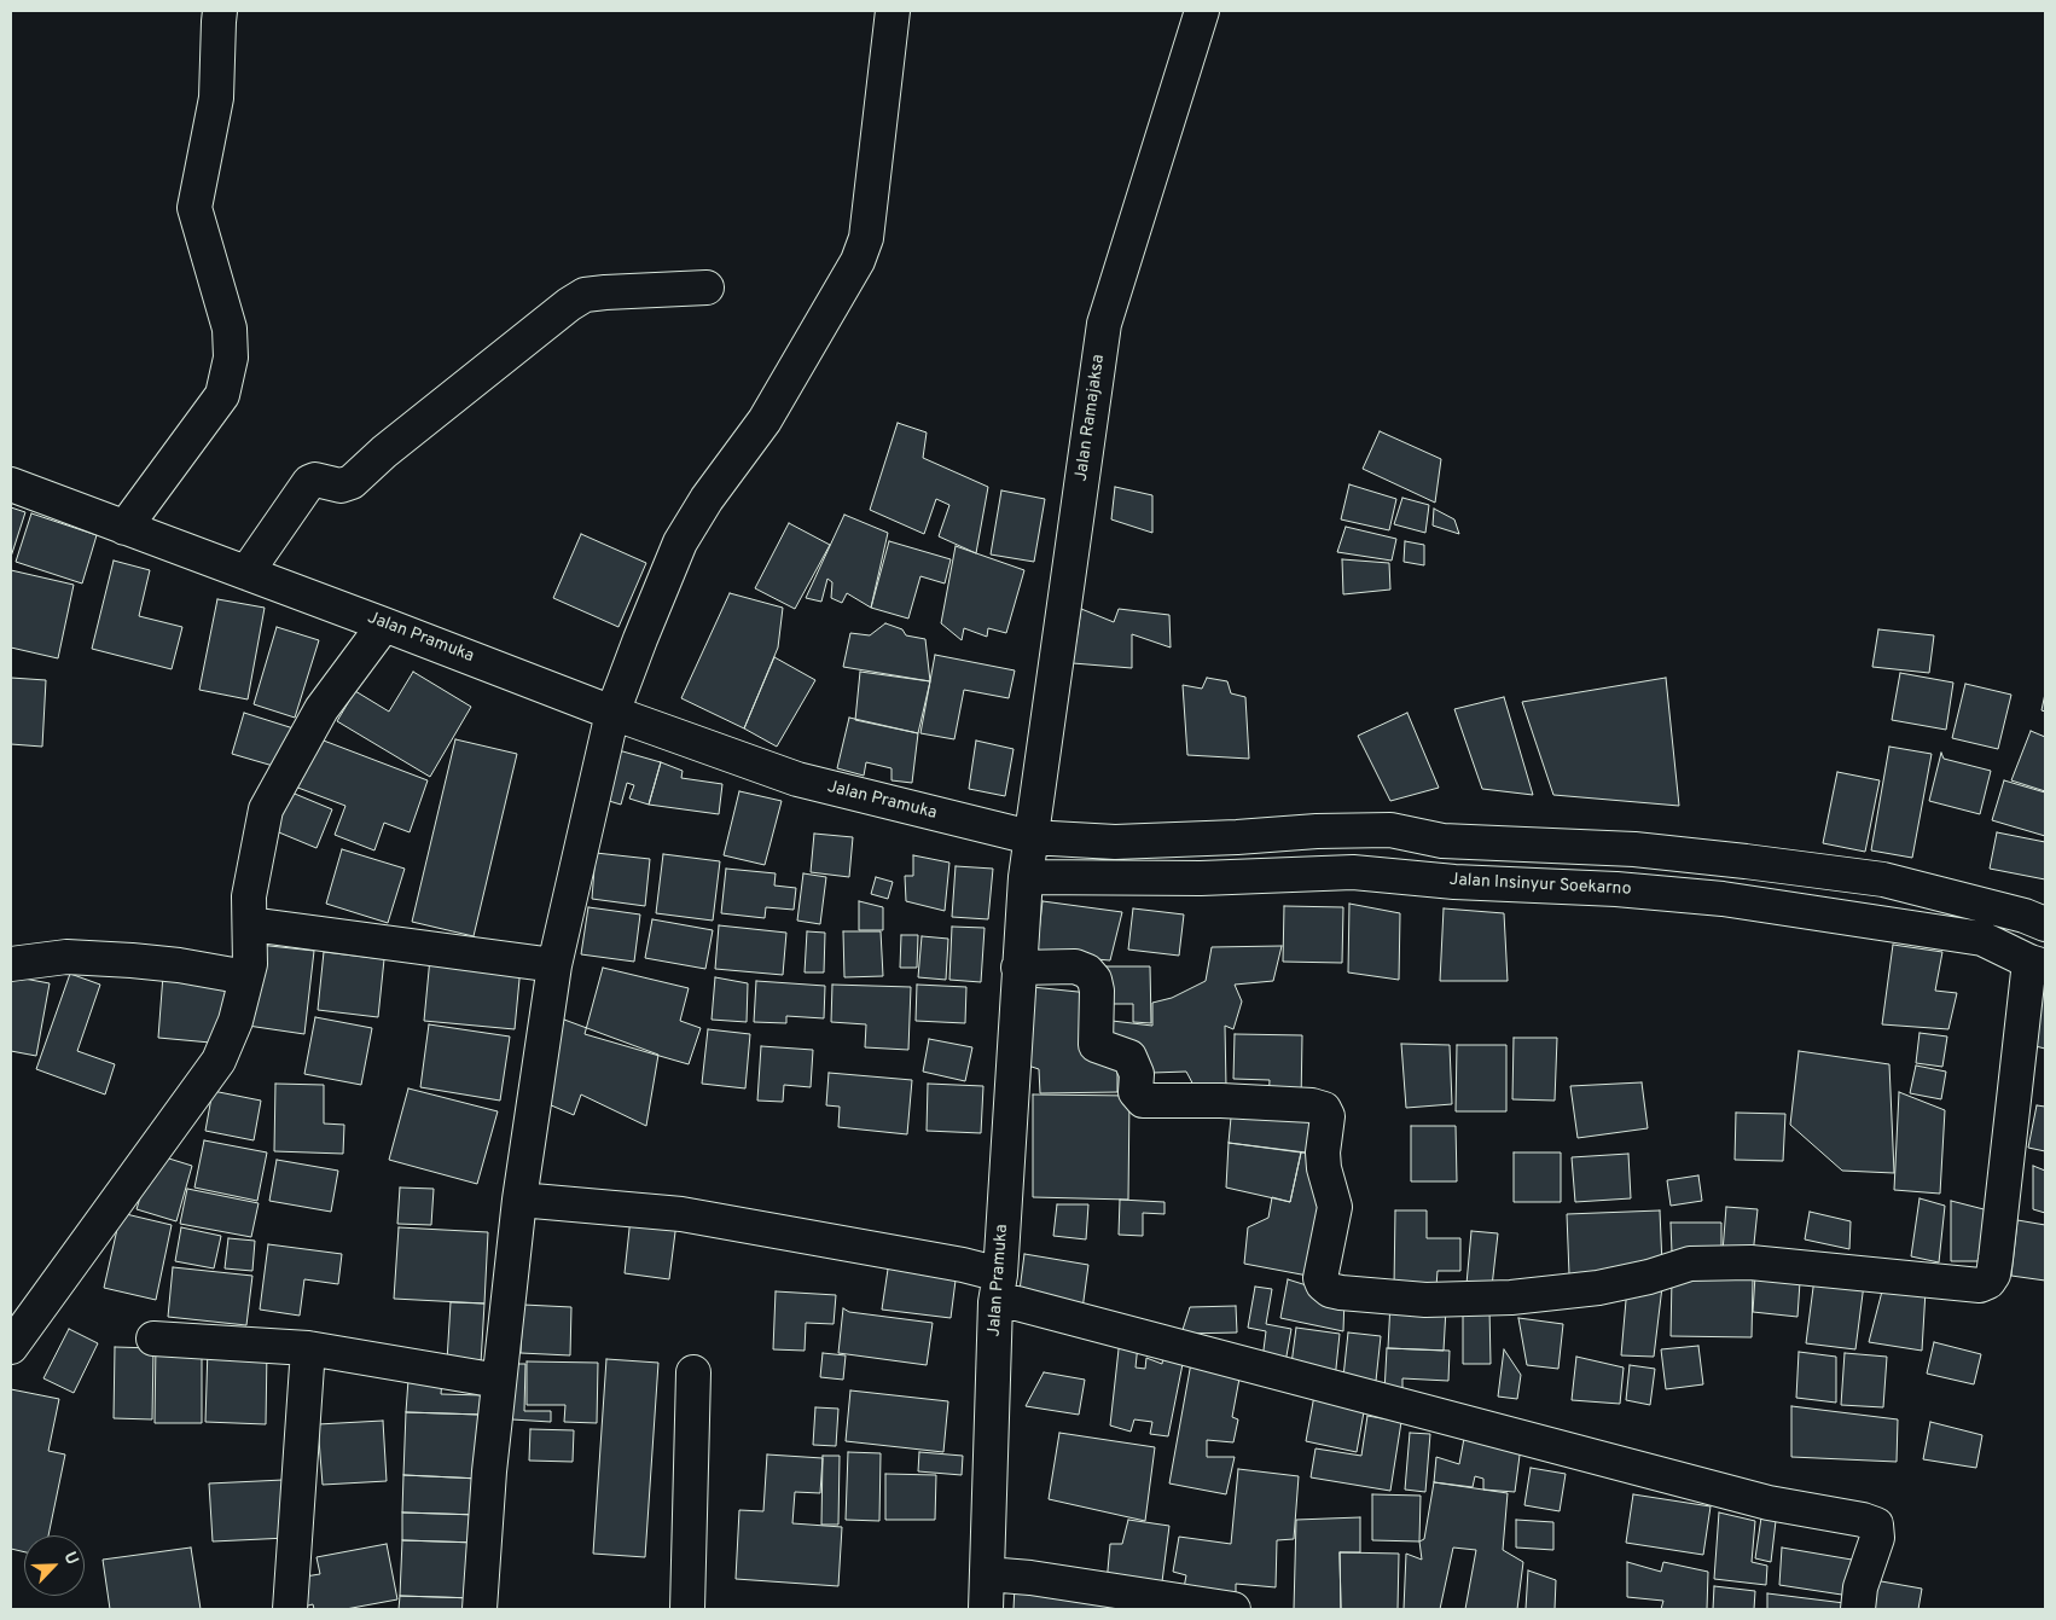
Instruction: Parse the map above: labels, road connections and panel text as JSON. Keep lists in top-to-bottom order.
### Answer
{
  "streets": {
    "street": ["Jalan Ramajaksa", "Jalan Pramuka", "Jalan Insinyur Soekarno"]
  },
  "crossings": [
    ["Jalan Ramajaksa", "Jalan Pramuka"],
    ["Jalan Pramuka", "Jalan Insinyur Soekarno"]
  ],
  "north": "top right"
}
